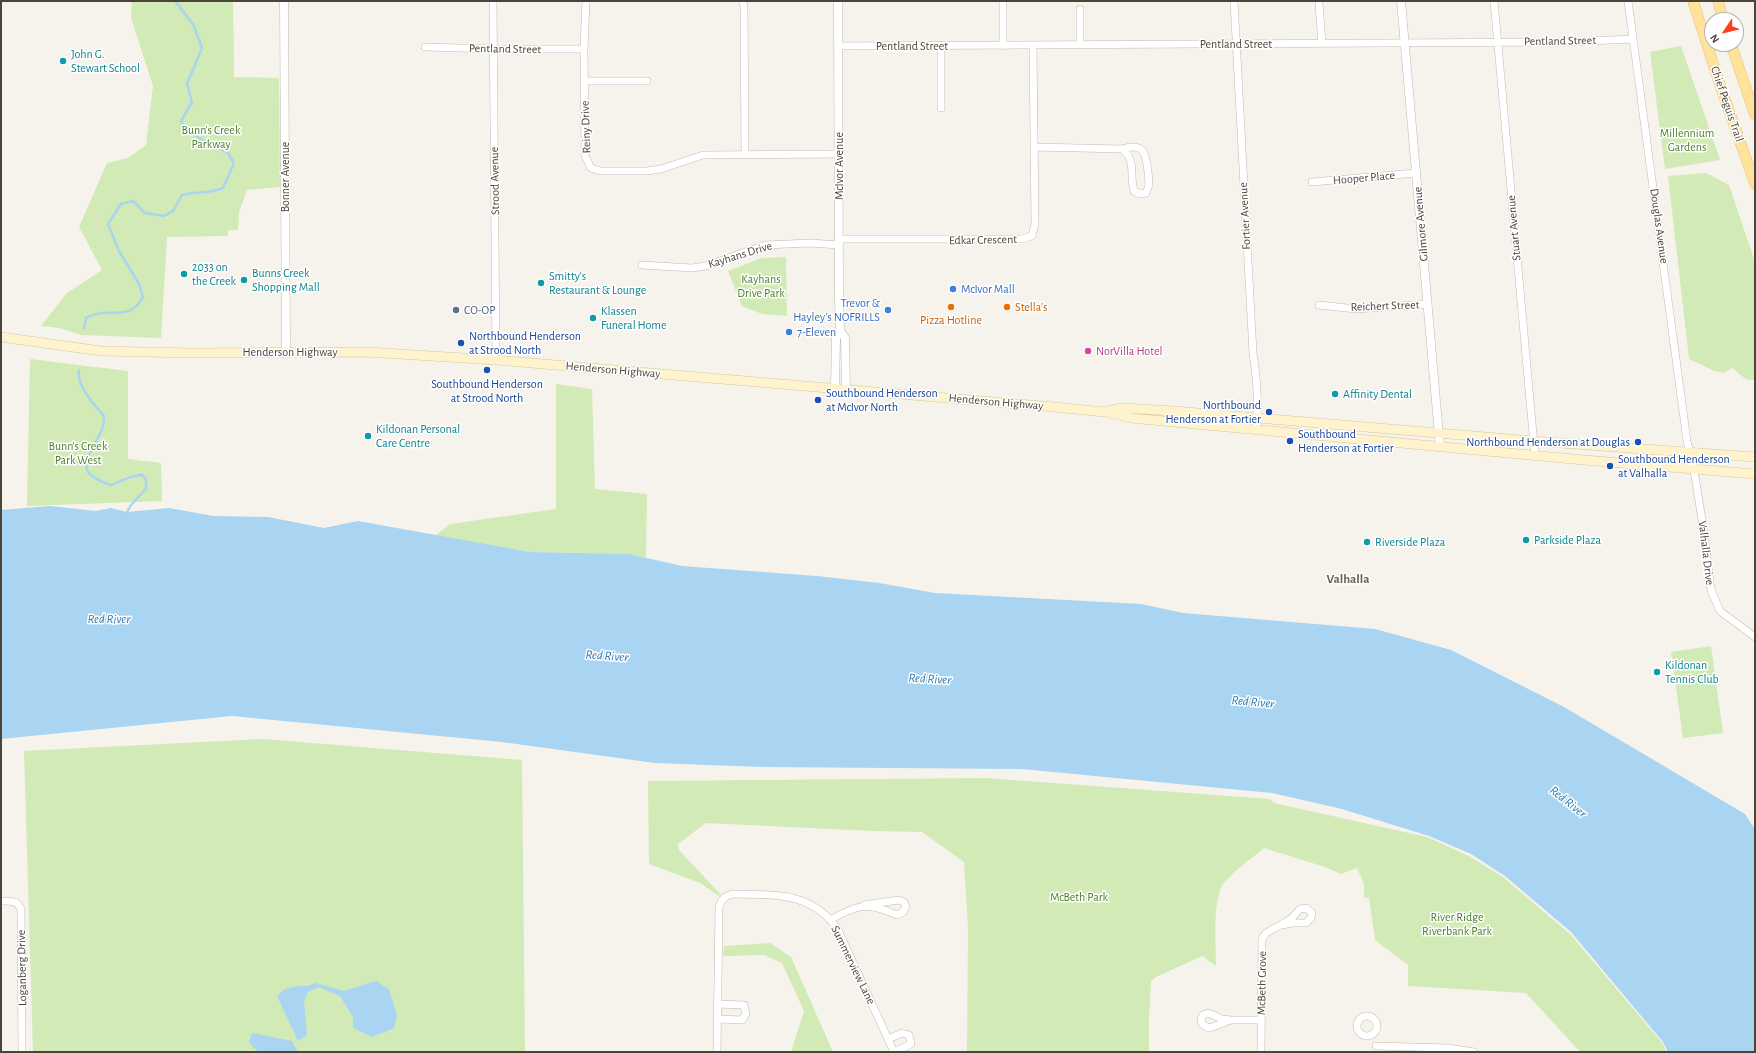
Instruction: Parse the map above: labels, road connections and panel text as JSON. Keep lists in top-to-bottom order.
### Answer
{
  "streets": {
    "main road": ["Chief Peguis Trail", "Henderson Highway"],
    "street": [
      "Pentland Street",
      "Reiny Drive",
      "McIvor Avenue",
      "Bonner Avenue",
      "Hooper Place",
      "Strood Avenue",
      "Fortier Avenue",
      "Gilmore Avenue",
      "Douglas Avenue",
      "Stuart Avenue",
      "Edkar Crescent",
      "Kayhans Drive",
      "Reichert Street",
      "Valhalla Drive",
      "Summerview Lane",
      "Loganberg Drive",
      "McBeth Grove"
    ]
  },
  "crossings": [
    ["Pentland Street", "Reiny Drive"],
    ["Pentland Street", "McIvor Avenue"],
    ["Pentland Street", "Strood Avenue"],
    ["Pentland Street", "Fortier Avenue"],
    ["Pentland Street", "Gilmore Avenue"],
    ["Pentland Street", "Douglas Avenue"],
    ["Pentland Street", "Stuart Avenue"],
    ["Pentland Street", "Edkar Crescent"],
    ["Reiny Drive", "McIvor Avenue"],
    ["McIvor Avenue", "Edkar Crescent"],
    ["McIvor Avenue", "Kayhans Drive"],
    ["McIvor Avenue", "Henderson Highway"],
    ["Bonner Avenue", "Henderson Highway"],
    ["Hooper Place", "Gilmore Avenue"],
    ["Strood Avenue", "Henderson Highway"],
    ["Fortier Avenue", "Henderson Highway"],
    ["Gilmore Avenue", "Reichert Street"],
    ["Gilmore Avenue", "Henderson Highway"],
    ["Douglas Avenue", "Henderson Highway"],
    ["Douglas Avenue", "Valhalla Drive"],
    ["Stuart Avenue", "Henderson Highway"],
    ["Edkar Crescent", "Kayhans Drive"],
    ["Henderson Highway", "Valhalla Drive"]
  ],
  "districts": ["Valhalla"],
  "water": ["Red River"],
  "parks": [
    "Bunn's Creek Parkway",
    "Millennium Gardens",
    "Kayhans Drive Park",
    "Bunn's Creek Park West",
    "McBeth Park",
    "River Ridge Riverbank Park"
  ],
  "places": [
    "John G. Stewart School",
    "2033 on the Creek",
    "Bunns Creek Shopping Mall",
    "Smitty's Restaurant & Lounge",
    "McIvor Mall",
    "Pizza Hotline",
    "Stella's",
    "CO-OP",
    "Trevor & Hayley's NOFRILLS",
    "Klassen Funeral Home",
    "7-Eleven",
    "Northbound Henderson at Strood North",
    "NorVilla Hotel",
    "Southbound Henderson at Strood North",
    "Affinity Dental",
    "Southbound Henderson at McIvor North",
    "Northbound Henderson at Fortier",
    "Kildonan Personal Care Centre",
    "Southbound Henderson at Fortier",
    "Northbound Henderson at Douglas",
    "Southbound Henderson at Valhalla",
    "Parkside Plaza",
    "Riverside Plaza",
    "Kildonan Tennis Club"
  ],
  "north": "bottom left"
}
